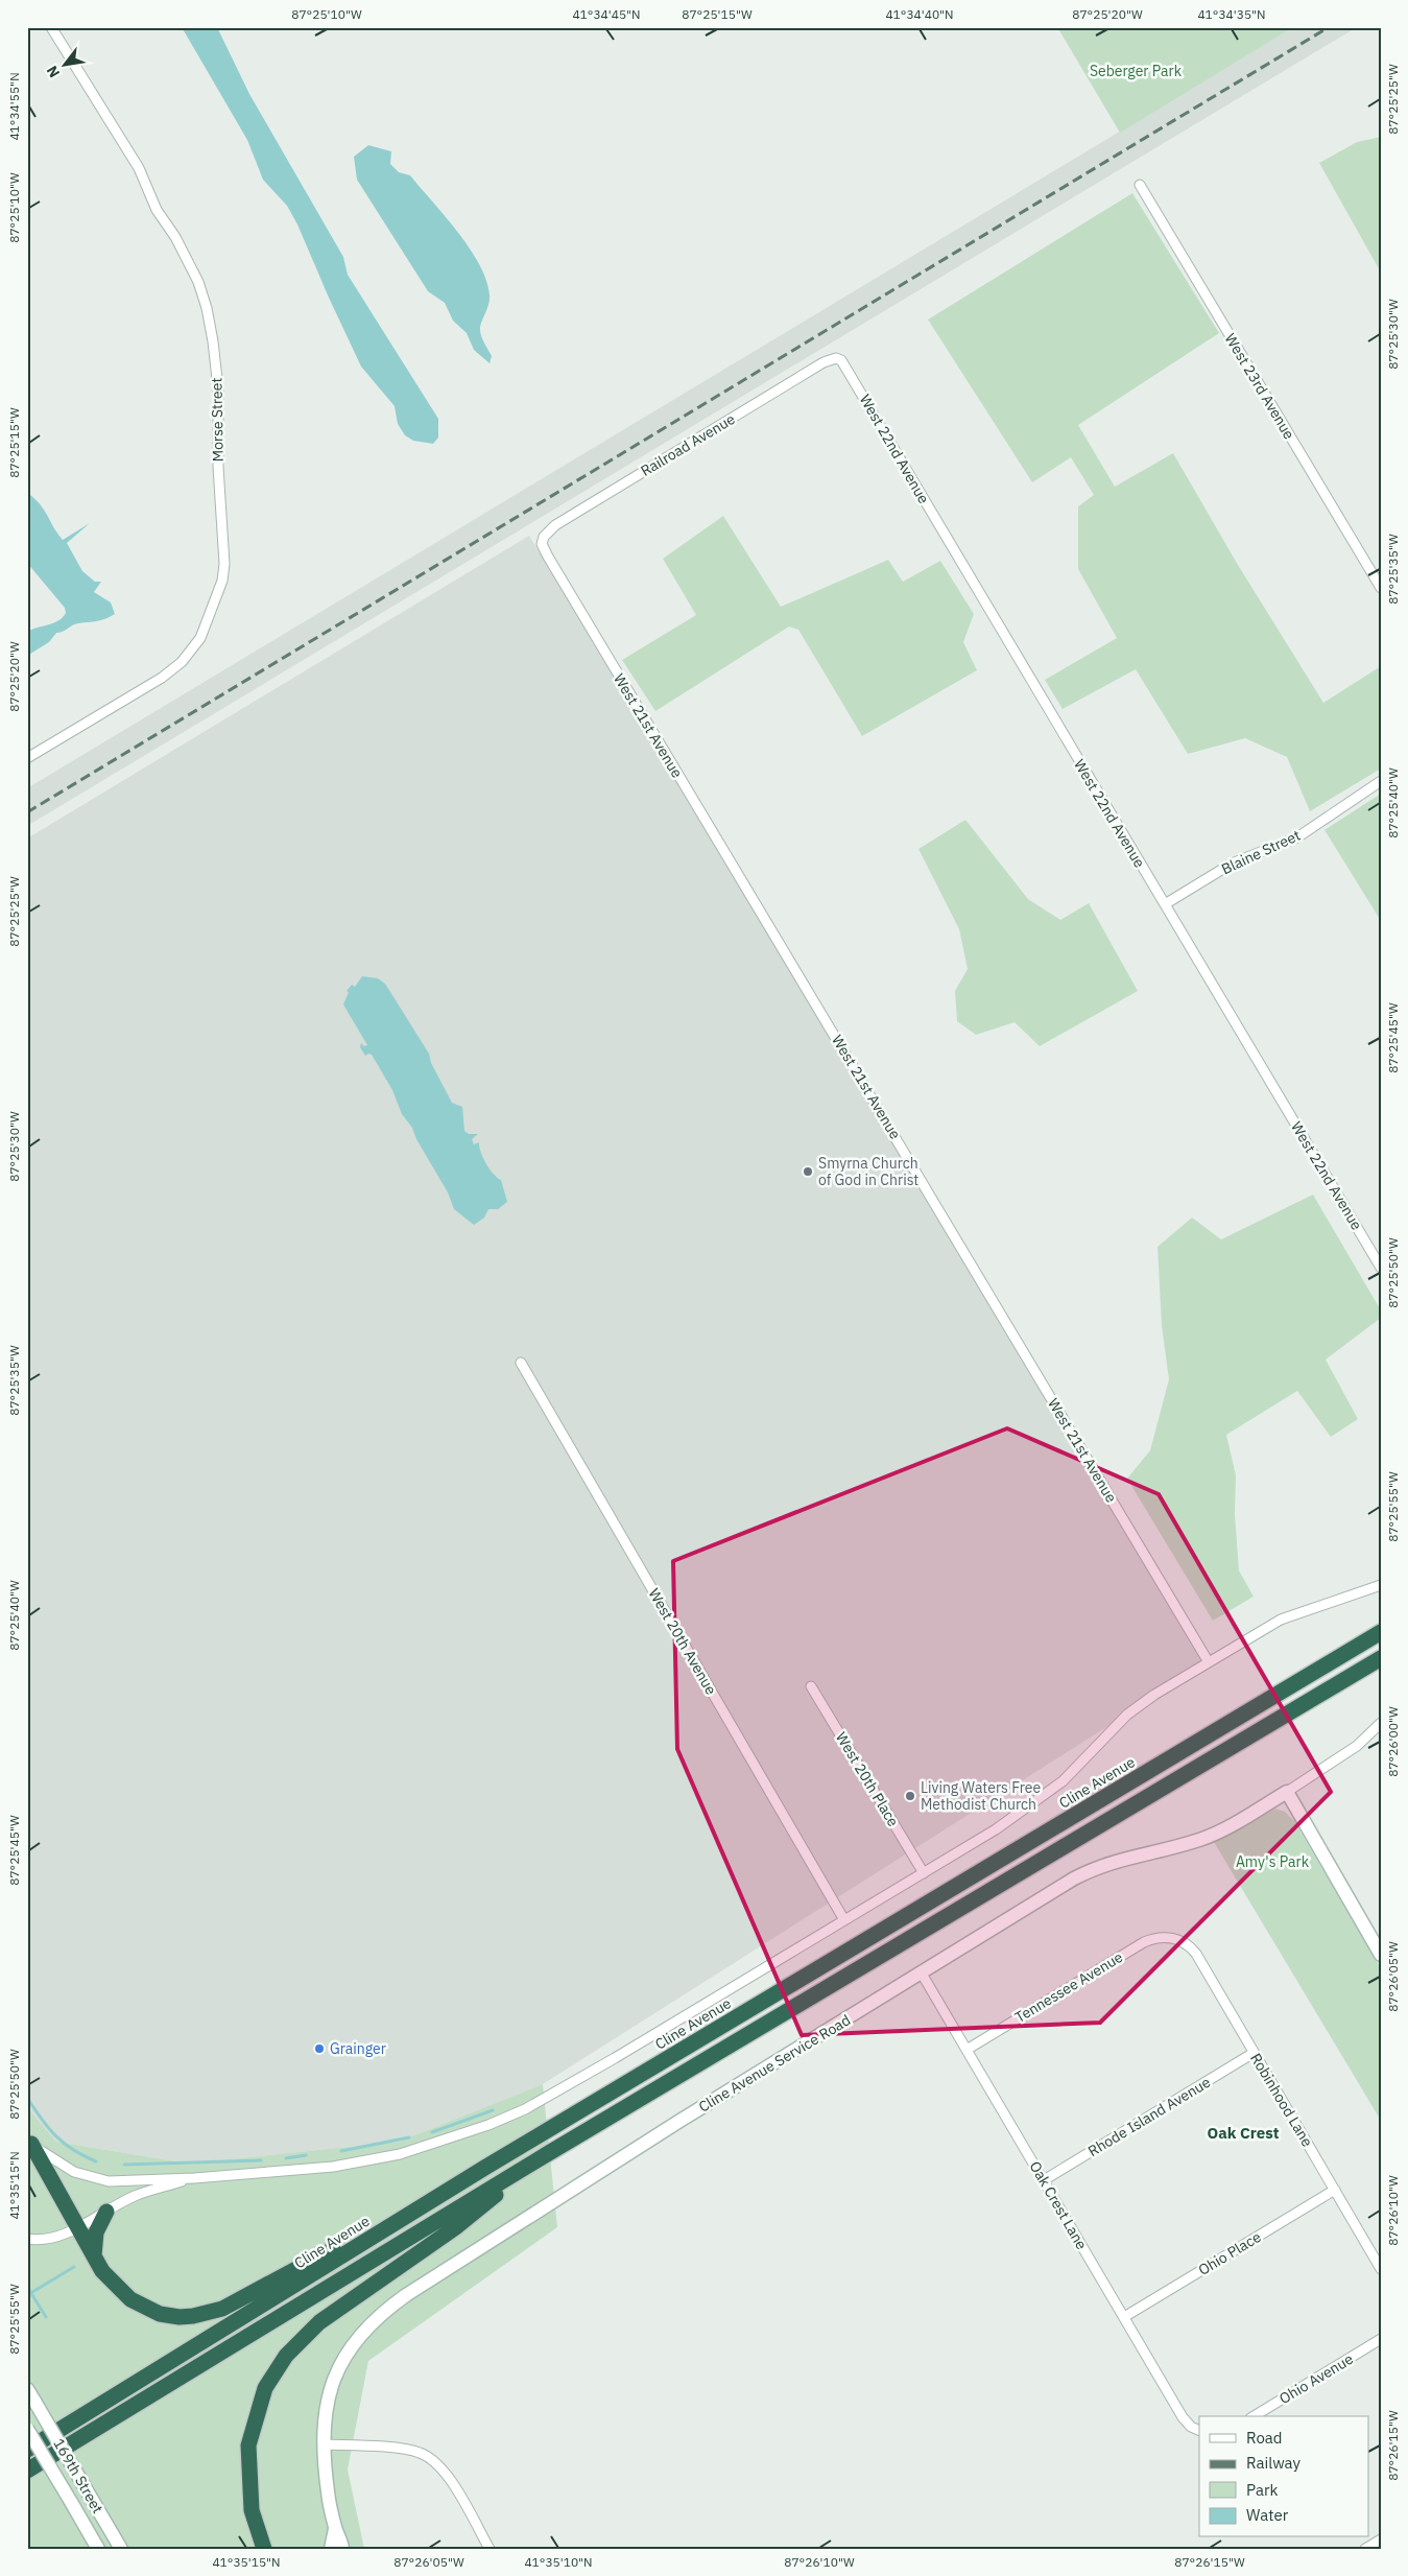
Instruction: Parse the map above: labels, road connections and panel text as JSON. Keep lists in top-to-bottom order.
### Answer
{
  "streets": {
    "highway": ["Cline Avenue"],
    "street": [
      "West 23rd Avenue",
      "Morse Street",
      "Railroad Avenue",
      "West 22nd Avenue",
      "West 21st Avenue",
      "Blaine Street",
      "West 20th Avenue",
      "West 20th Place",
      "Tennessee Avenue",
      "Cline Avenue Service Road",
      "Robinhood Lane",
      "Rhode Island Avenue",
      "Oak Crest Lane",
      "Ohio Place",
      "Ohio Avenue",
      "169th Street"
    ]
  },
  "crossings": [
    ["Railroad Avenue", "West 22nd Avenue"],
    ["Railroad Avenue", "West 21st Avenue"],
    ["West 22nd Avenue", "Blaine Street"],
    ["West 21st Avenue", "Cline Avenue"],
    ["West 20th Avenue", "Cline Avenue"],
    ["West 20th Place", "Cline Avenue"],
    ["Tennessee Avenue", "Robinhood Lane"],
    ["Tennessee Avenue", "Oak Crest Lane"],
    ["Cline Avenue Service Road", "Oak Crest Lane"],
    ["Robinhood Lane", "Rhode Island Avenue"],
    ["Robinhood Lane", "Ohio Place"],
    ["Rhode Island Avenue", "Oak Crest Lane"],
    ["Oak Crest Lane", "Ohio Place"]
  ],
  "districts": ["Oak Crest"],
  "parks": ["Seberger Park", "Amy's Park"],
  "places": ["Smyrna Church of God in Christ", "Living Waters Free Methodist Church", "Grainger"],
  "legend": [
    "Road",
    "Railway",
    "Park",
    "Water"
  ],
  "north": "bottom left",
  "coordinates": [
    "87°25'10\"W",
    "41°34'45\"N",
    "87°25'15\"W",
    "41°34'40\"N",
    "87°25'20\"W",
    "41°34'35\"N",
    "87°25'25\"W",
    "41°34'55\"N",
    "87°25'30\"W",
    "87°25'35\"W",
    "87°25'40\"W",
    "87°25'45\"W",
    "87°25'50\"W",
    "87°25'55\"W",
    "87°26'00\"W",
    "87°26'05\"W",
    "41°35'15\"N",
    "87°26'10\"W",
    "87°26'15\"W",
    "41°35'10\"N"
  ]
}
